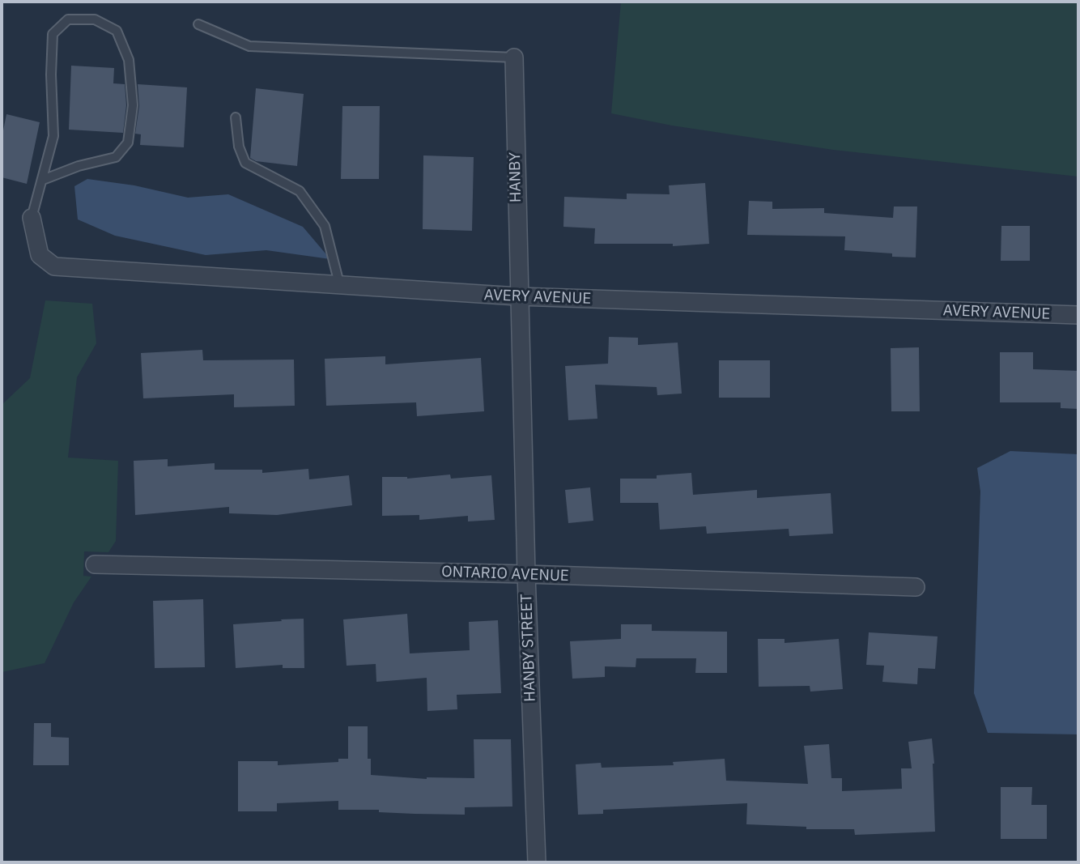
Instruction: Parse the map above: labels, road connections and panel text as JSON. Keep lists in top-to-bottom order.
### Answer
{
  "streets": {
    "street": [
      "HANBY",
      "AVERY AVENUE",
      "ONTARIO AVENUE",
      "HANBY STREET"
    ]
  },
  "crossings": [
    ["HANBY", "AVERY AVENUE"],
    ["HANBY", "HANBY STREET"],
    ["AVERY AVENUE", "HANBY STREET"],
    ["ONTARIO AVENUE", "HANBY STREET"]
  ]
}
